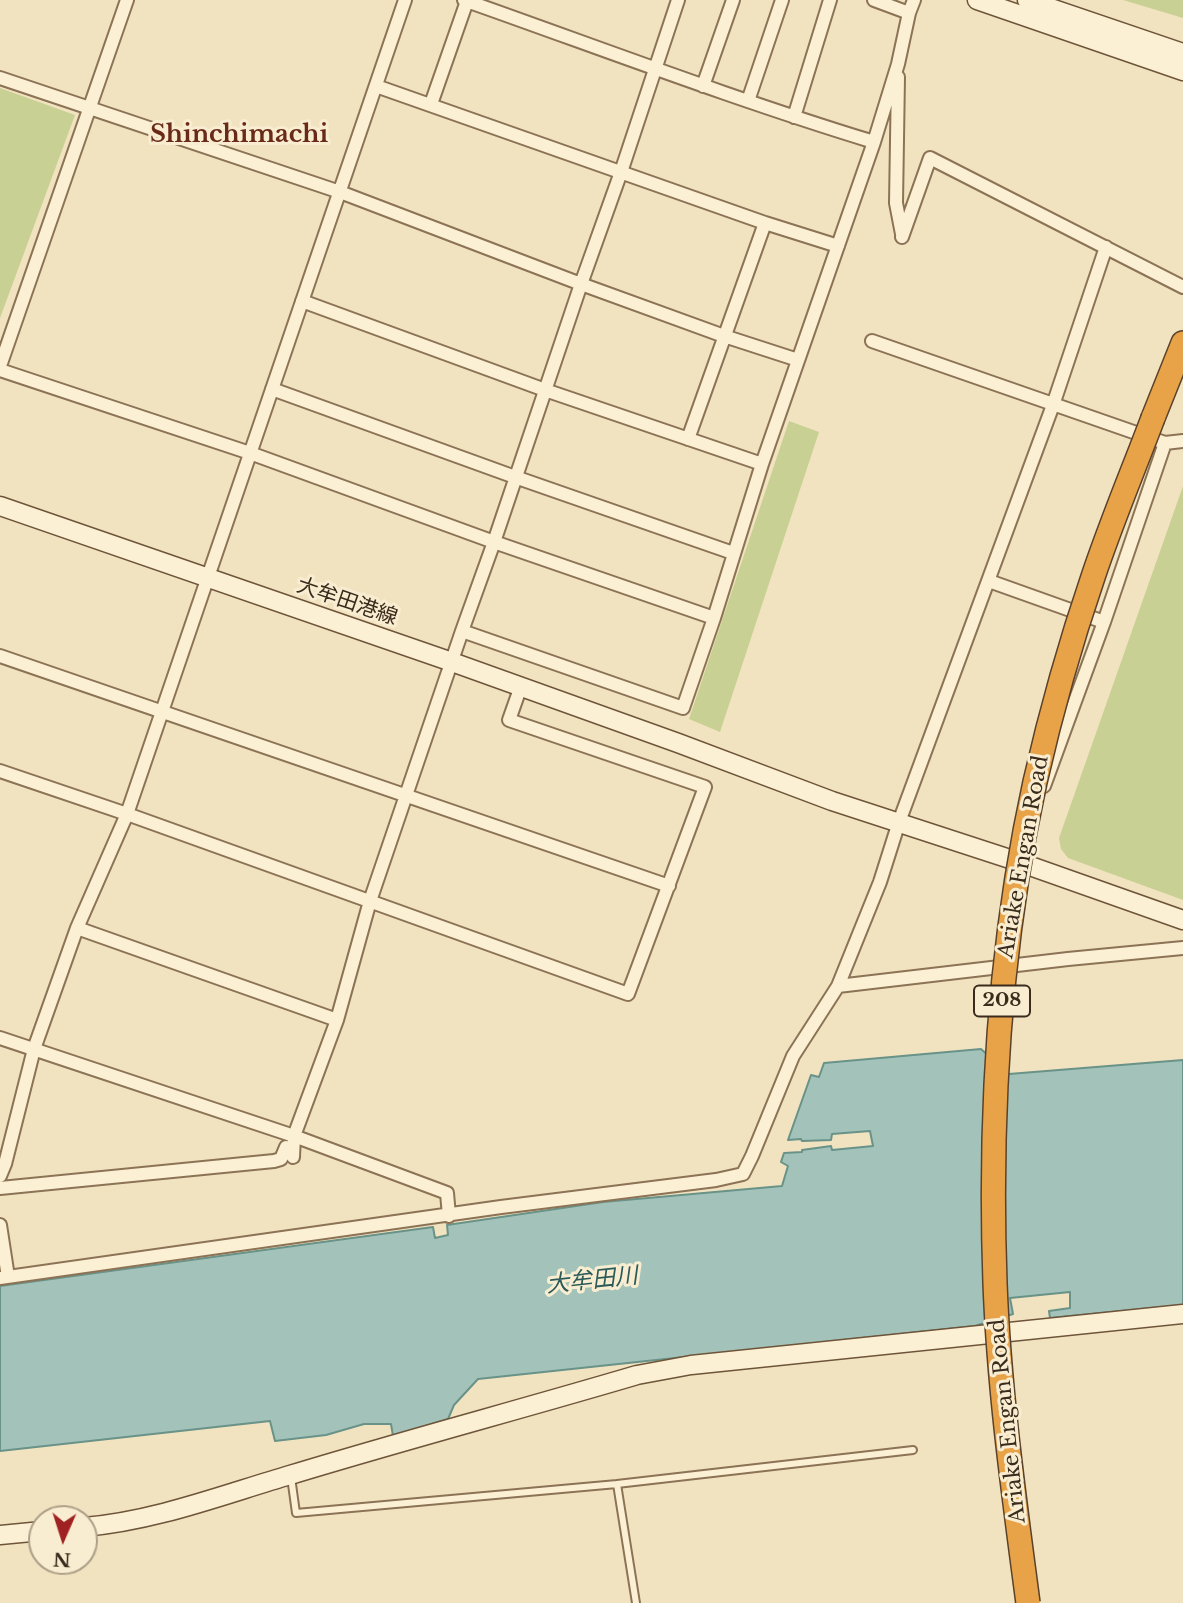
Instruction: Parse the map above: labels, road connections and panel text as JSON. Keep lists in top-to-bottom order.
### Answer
{
  "streets": {
    "highway": ["Ariake Engan Road", "208"],
    "street": ["大牟田港線"]
  },
  "districts": ["Shinchimachi"],
  "water": ["大牟田川"],
  "north": "bottom"
}
